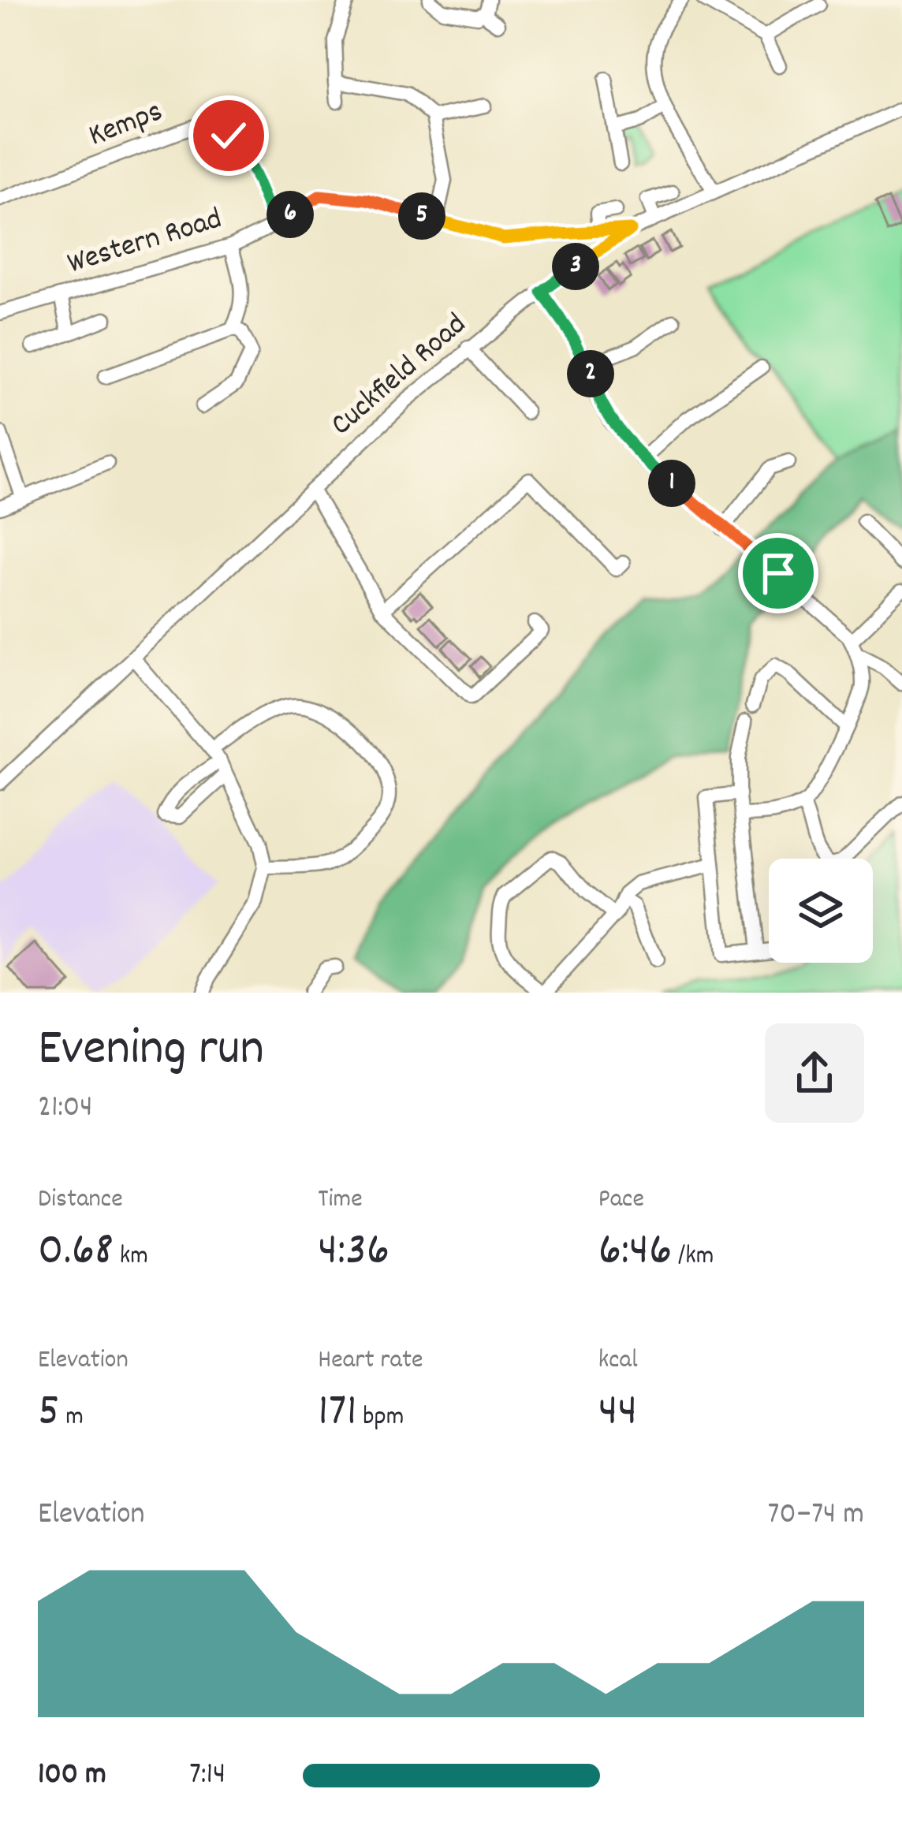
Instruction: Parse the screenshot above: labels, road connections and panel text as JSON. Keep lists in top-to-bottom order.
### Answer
{
  "streets": {
    "street": ["Kemps", "Western Road", "Cuckfield Road"]
  },
  "crossings": [
    ["Kemps", "Western Road"],
    ["Western Road", "Cuckfield Road"]
  ],
  "page": {
    "pins": [
      "6",
      "5",
      "3",
      "2",
      "1"
    ],
    "heading": ["Evening run", "21:04"],
    "stats": [
      ["Distance", "0.68 km"],
      ["Time", "4:36"],
      ["Pace", "6:46 /km"],
      ["Elevation", "5 m"],
      ["Heart rate", "171 bpm"],
      ["kcal", "44"]
    ],
    "chart": ["Elevation", "70–74 m"],
    "list": [
      {
        "name": "100 m",
        "note": "7:14"
      }
    ]
  }
}
